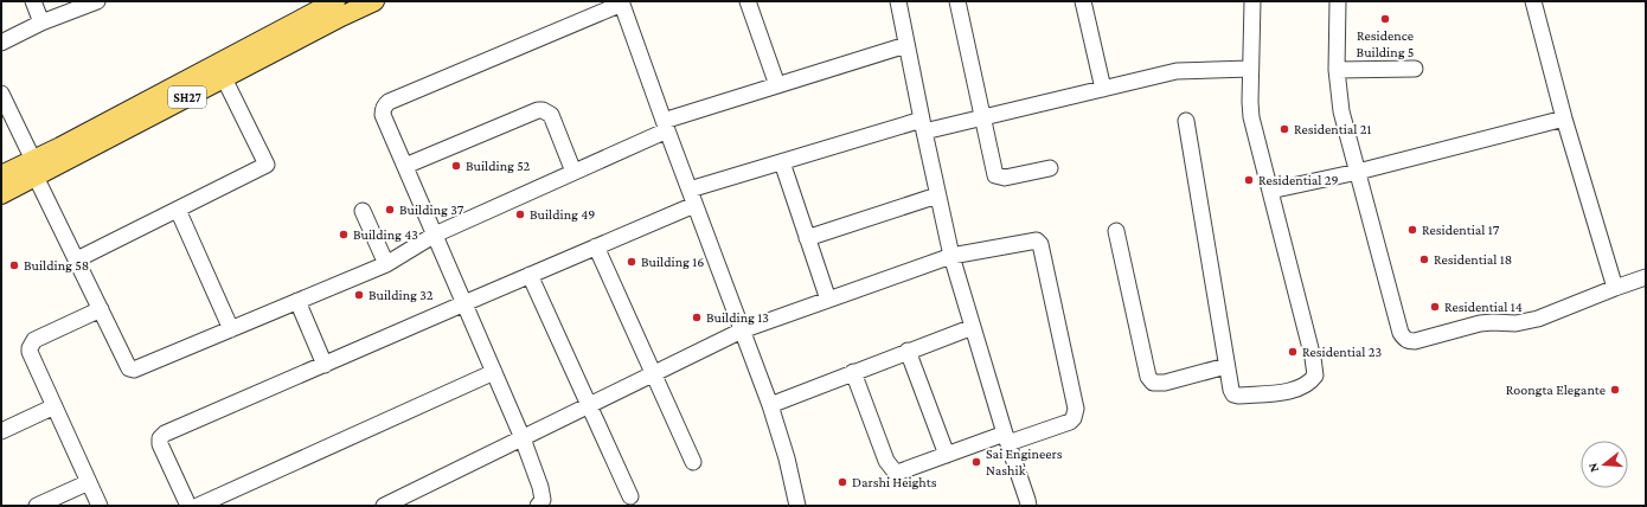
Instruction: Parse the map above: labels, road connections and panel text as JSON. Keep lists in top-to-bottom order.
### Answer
{
  "streets": {
    "main road": ["SH27"]
  },
  "places": [
    "Residence Building 5",
    "Residential 21",
    "Building 52",
    "Residential 29",
    "Building 37",
    "Building 49",
    "Residential 17",
    "Building 43",
    "Residential 18",
    "Building 16",
    "Building 58",
    "Building 32",
    "Residential 14",
    "Building 13",
    "Residential 23",
    "Roongta Elegante",
    "Sai Engineers Nashik",
    "Darshi Heights"
  ],
  "north": "left"
}
